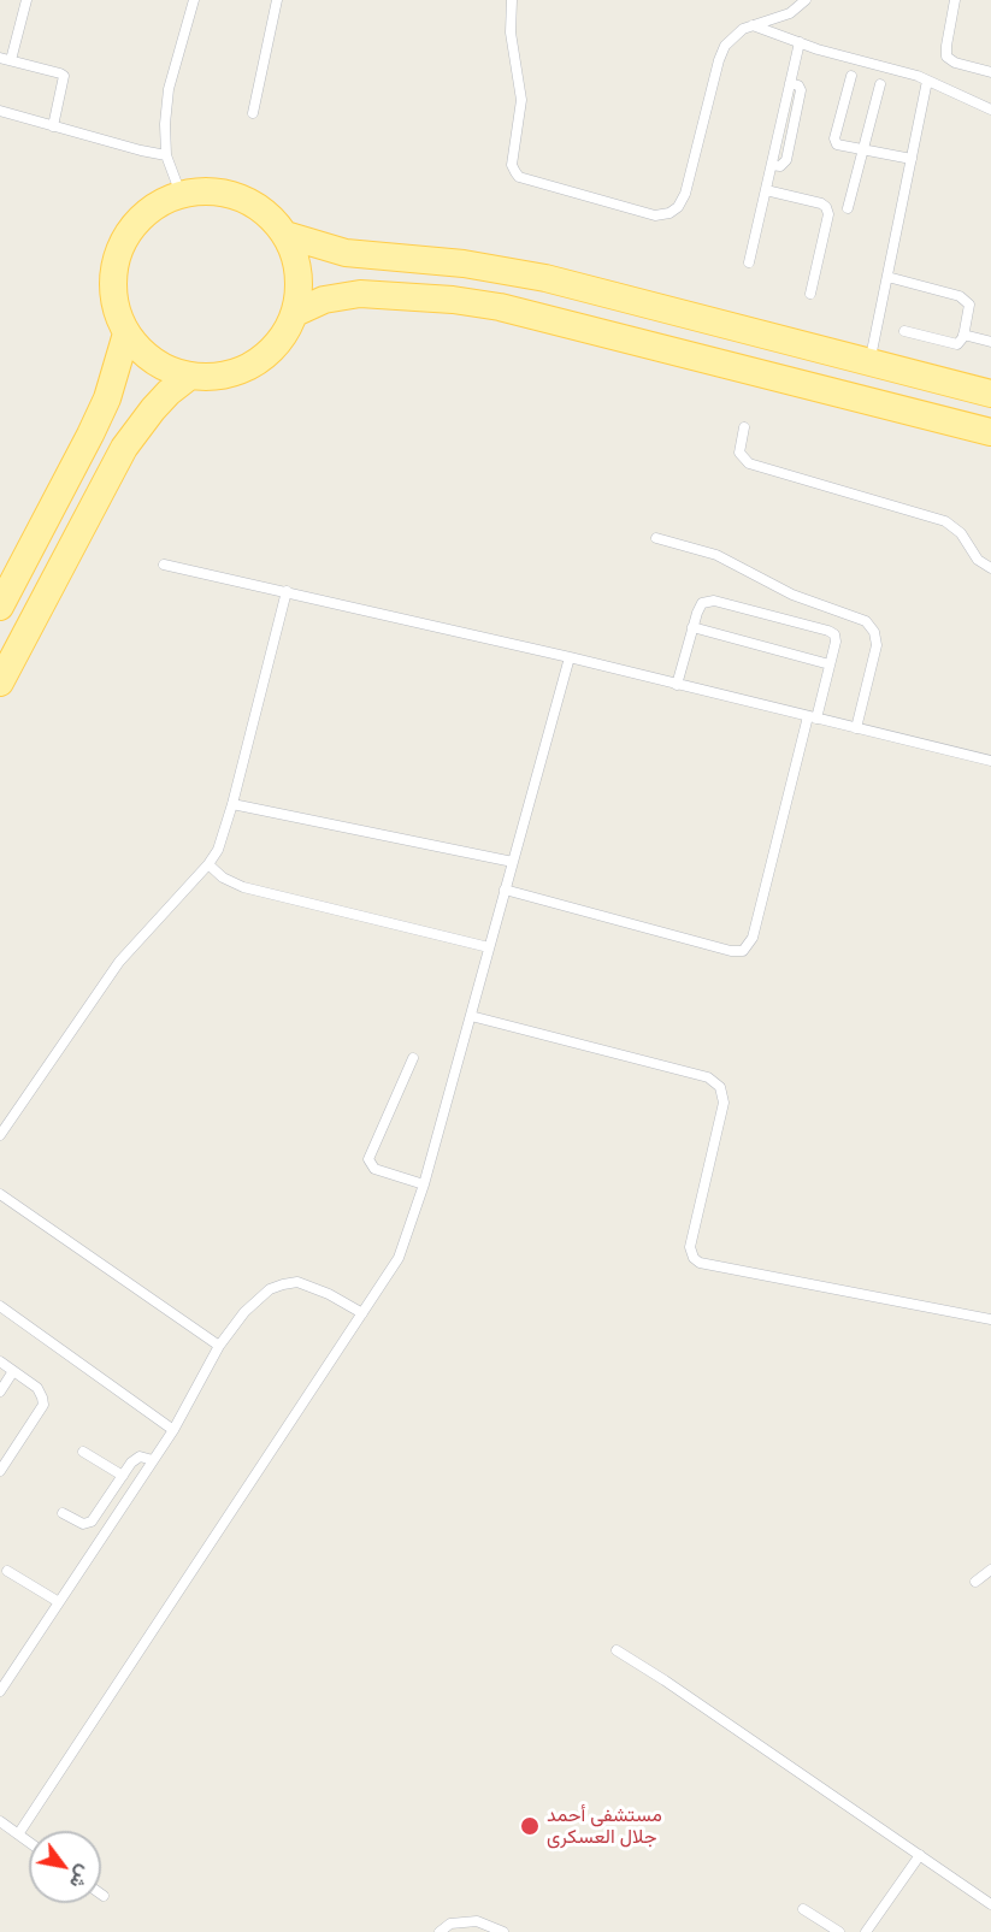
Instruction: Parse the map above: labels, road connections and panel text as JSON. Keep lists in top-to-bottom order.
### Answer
{
  "places": ["مستشفى أحمد جلال العسكرى"],
  "north": "bottom right"
}
